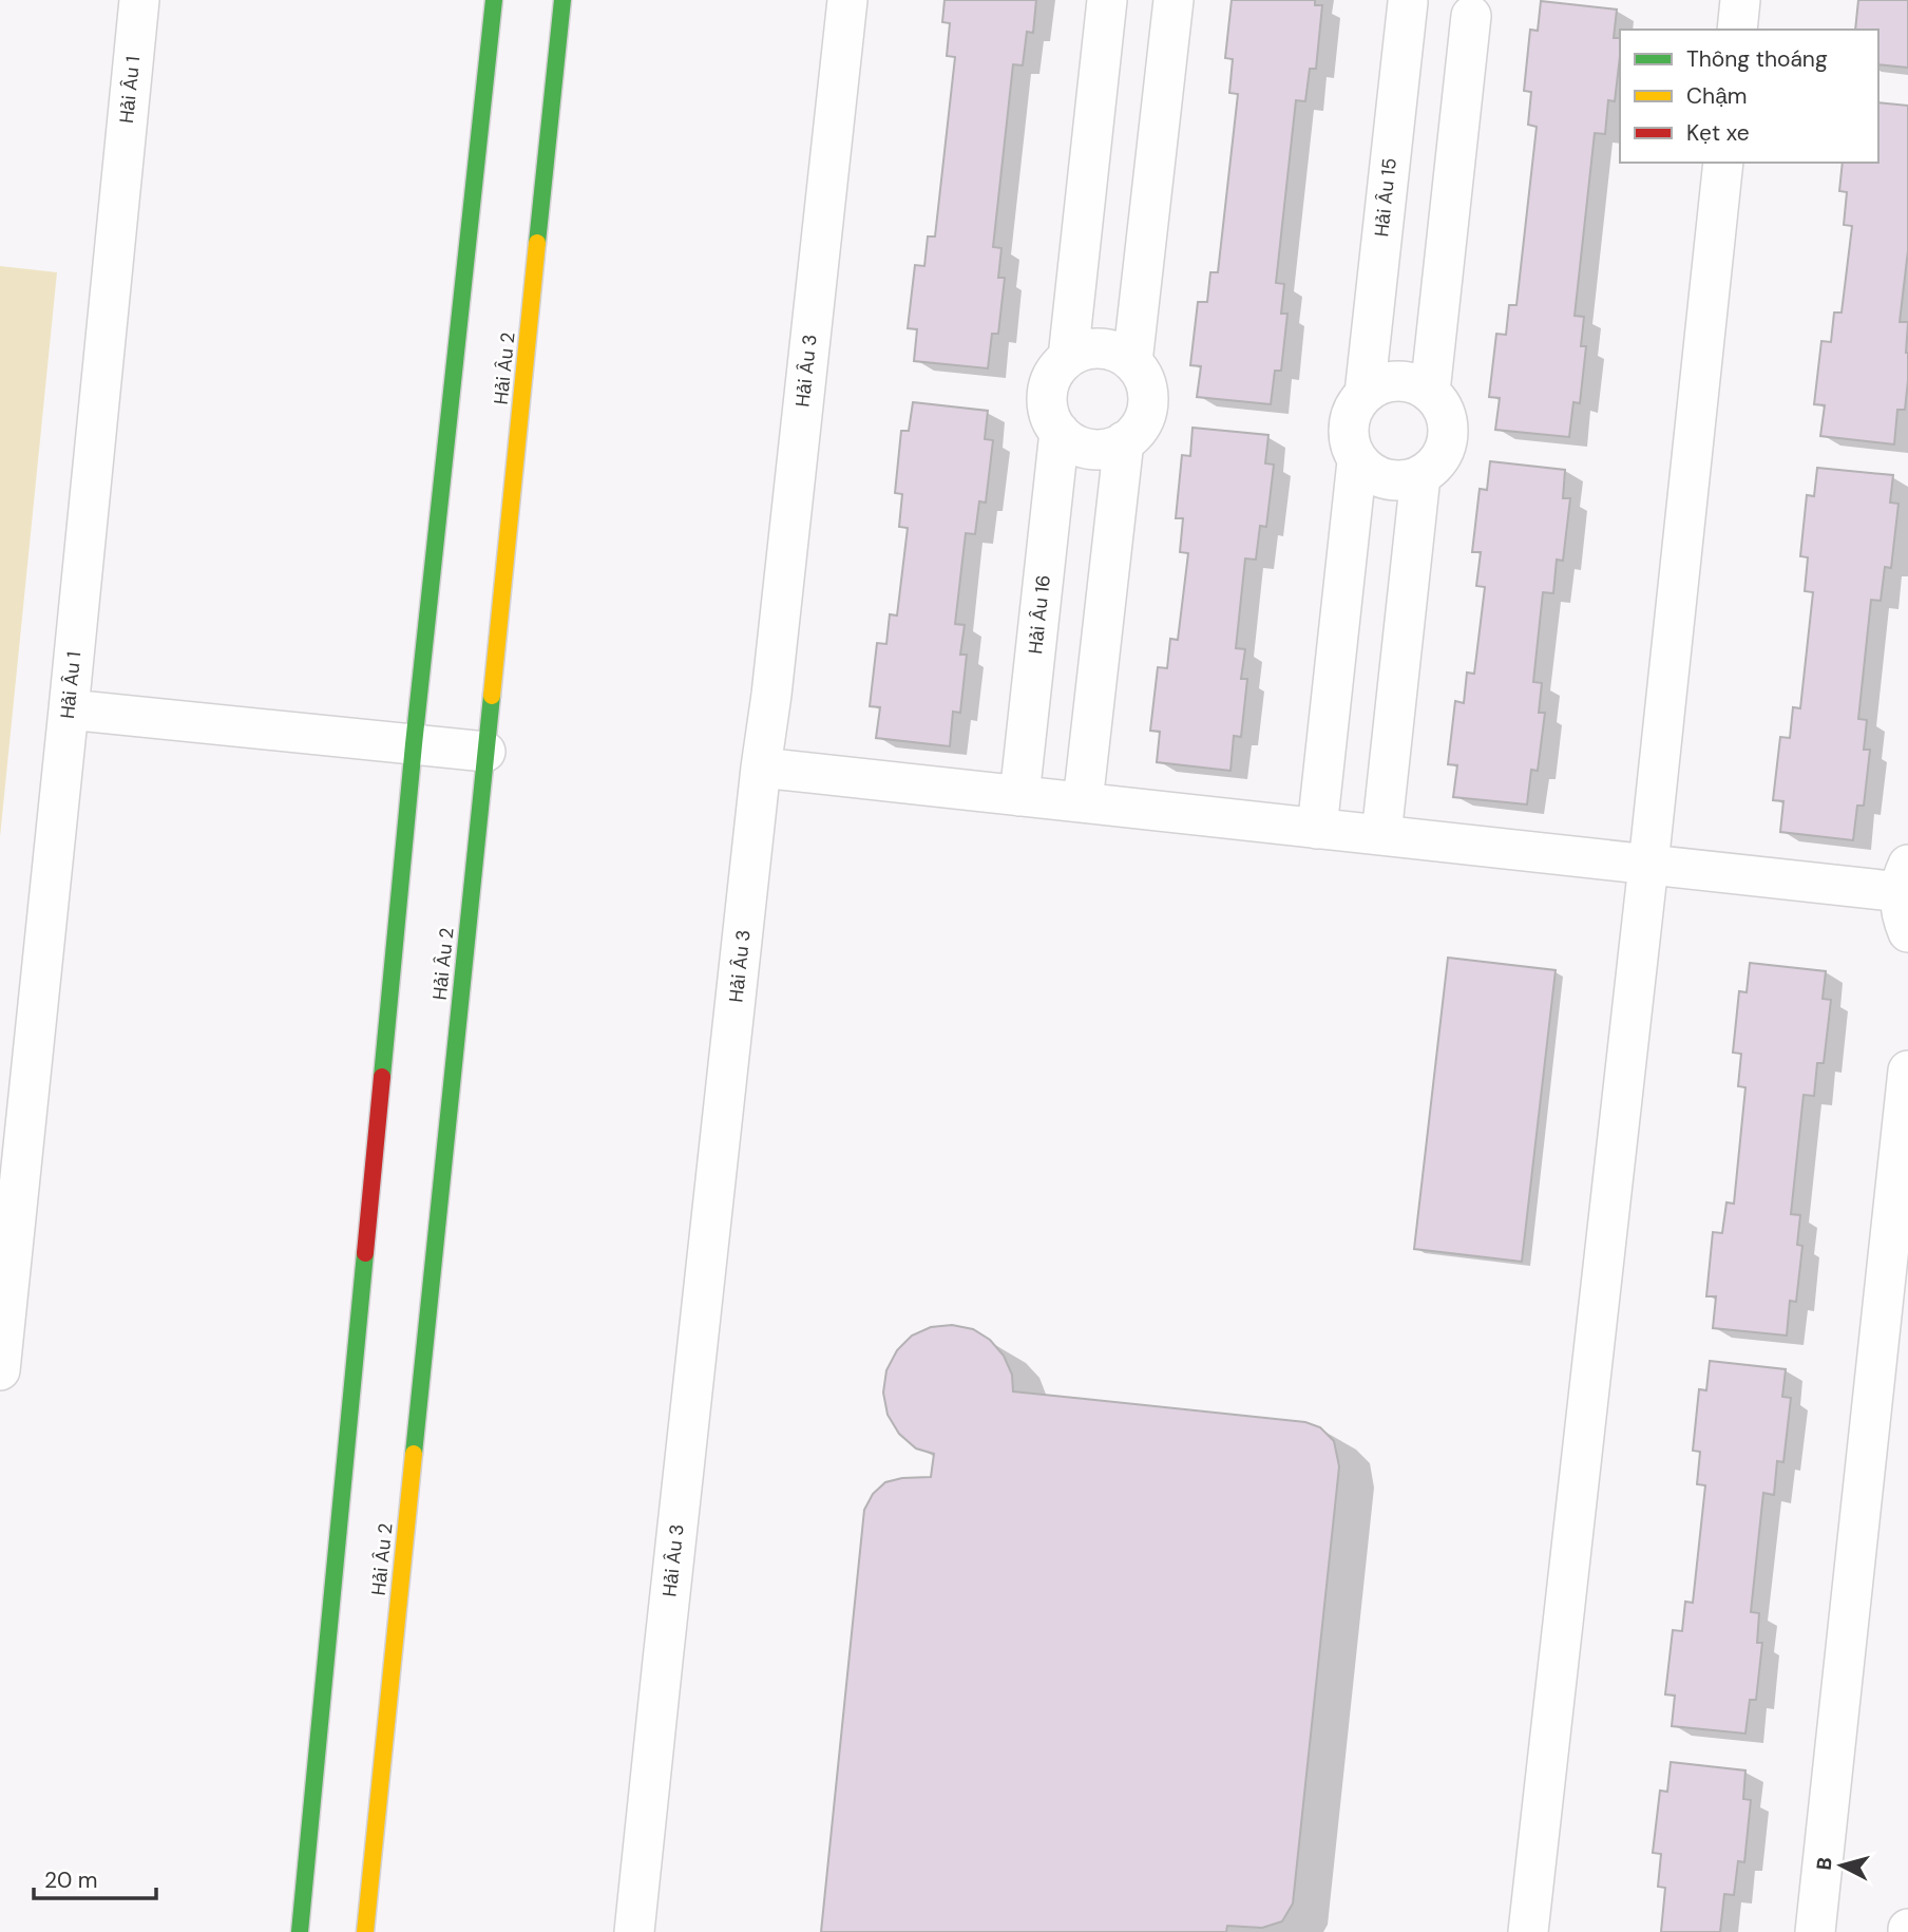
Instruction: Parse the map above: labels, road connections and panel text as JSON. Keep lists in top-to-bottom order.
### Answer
{
  "streets": {
    "street": [
      "Hải Âu 1",
      "Hải Âu 15",
      "Hải Âu 2",
      "Hải Âu 3",
      "Hải Âu 16"
    ]
  },
  "legend": ["Thông thoáng", "Chậm", "Kẹt xe"],
  "scale_bar": "20 m",
  "north": "left"
}
